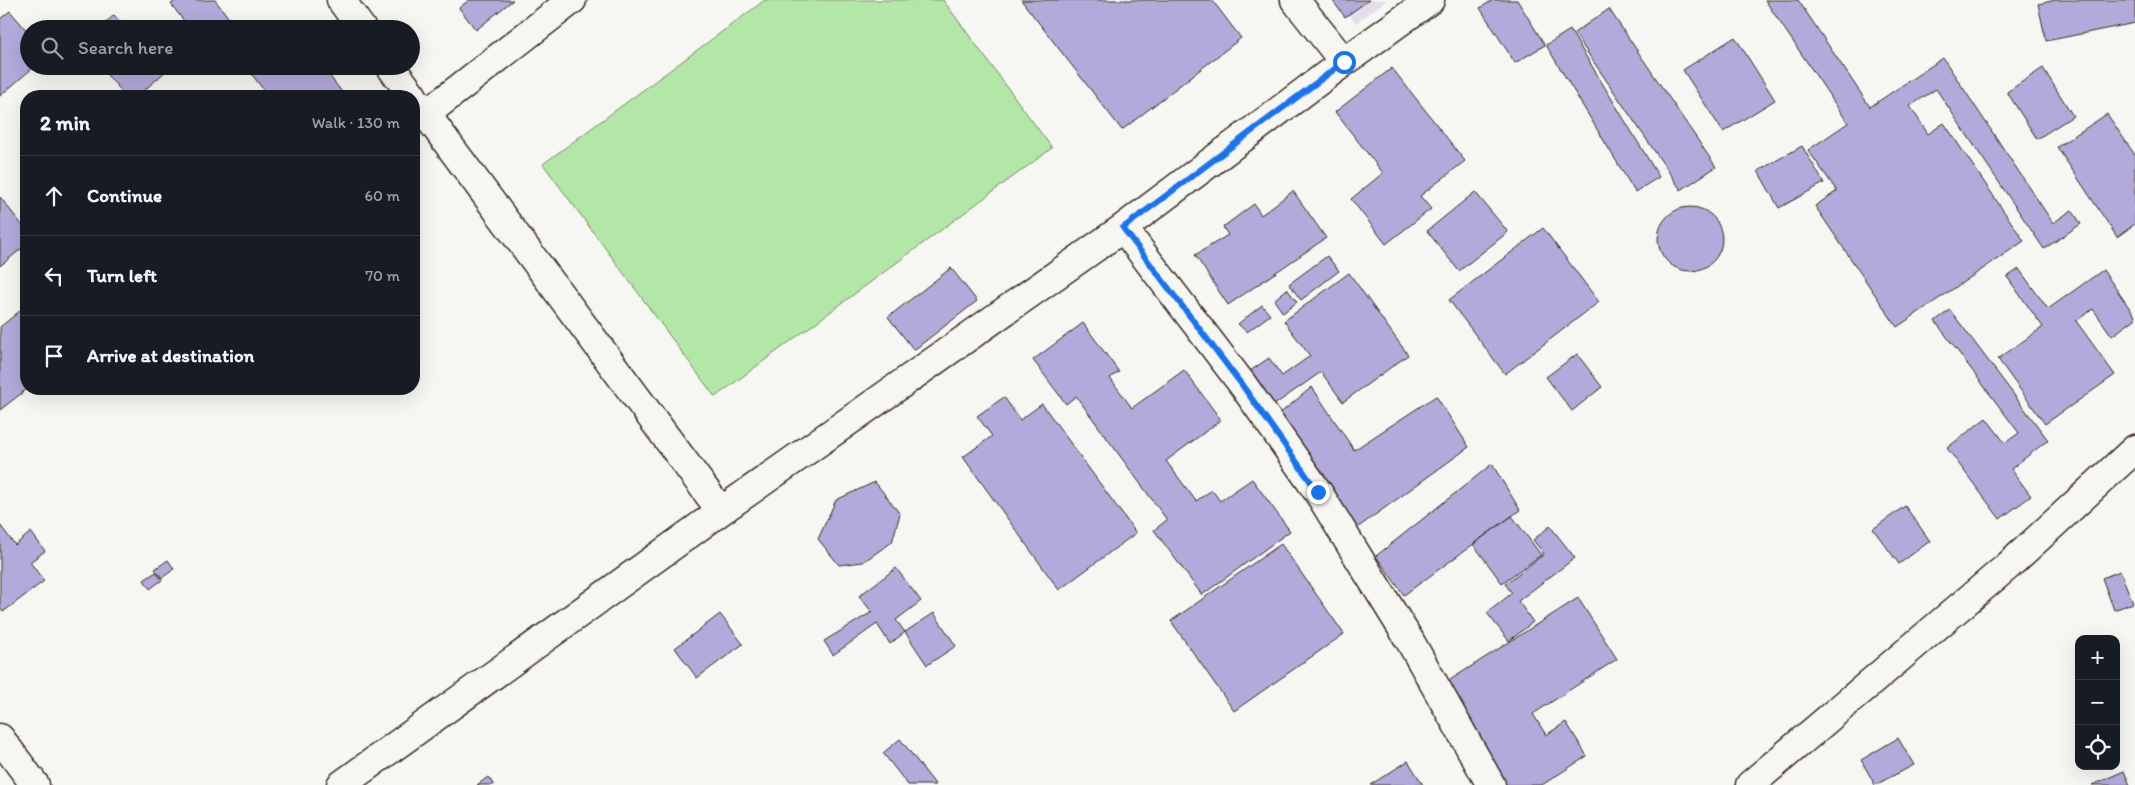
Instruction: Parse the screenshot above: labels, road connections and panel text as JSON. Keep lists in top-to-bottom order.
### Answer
{
  "page": {
    "search": "Search here",
    "heading": ["2 min", "Walk · 130 m"],
    "list": [
      ["Continue", "60 m"],
      ["Turn left", "70 m"],
      "Arrive at destination"
    ],
    "map_buttons": ["+", "−"]
  }
}
